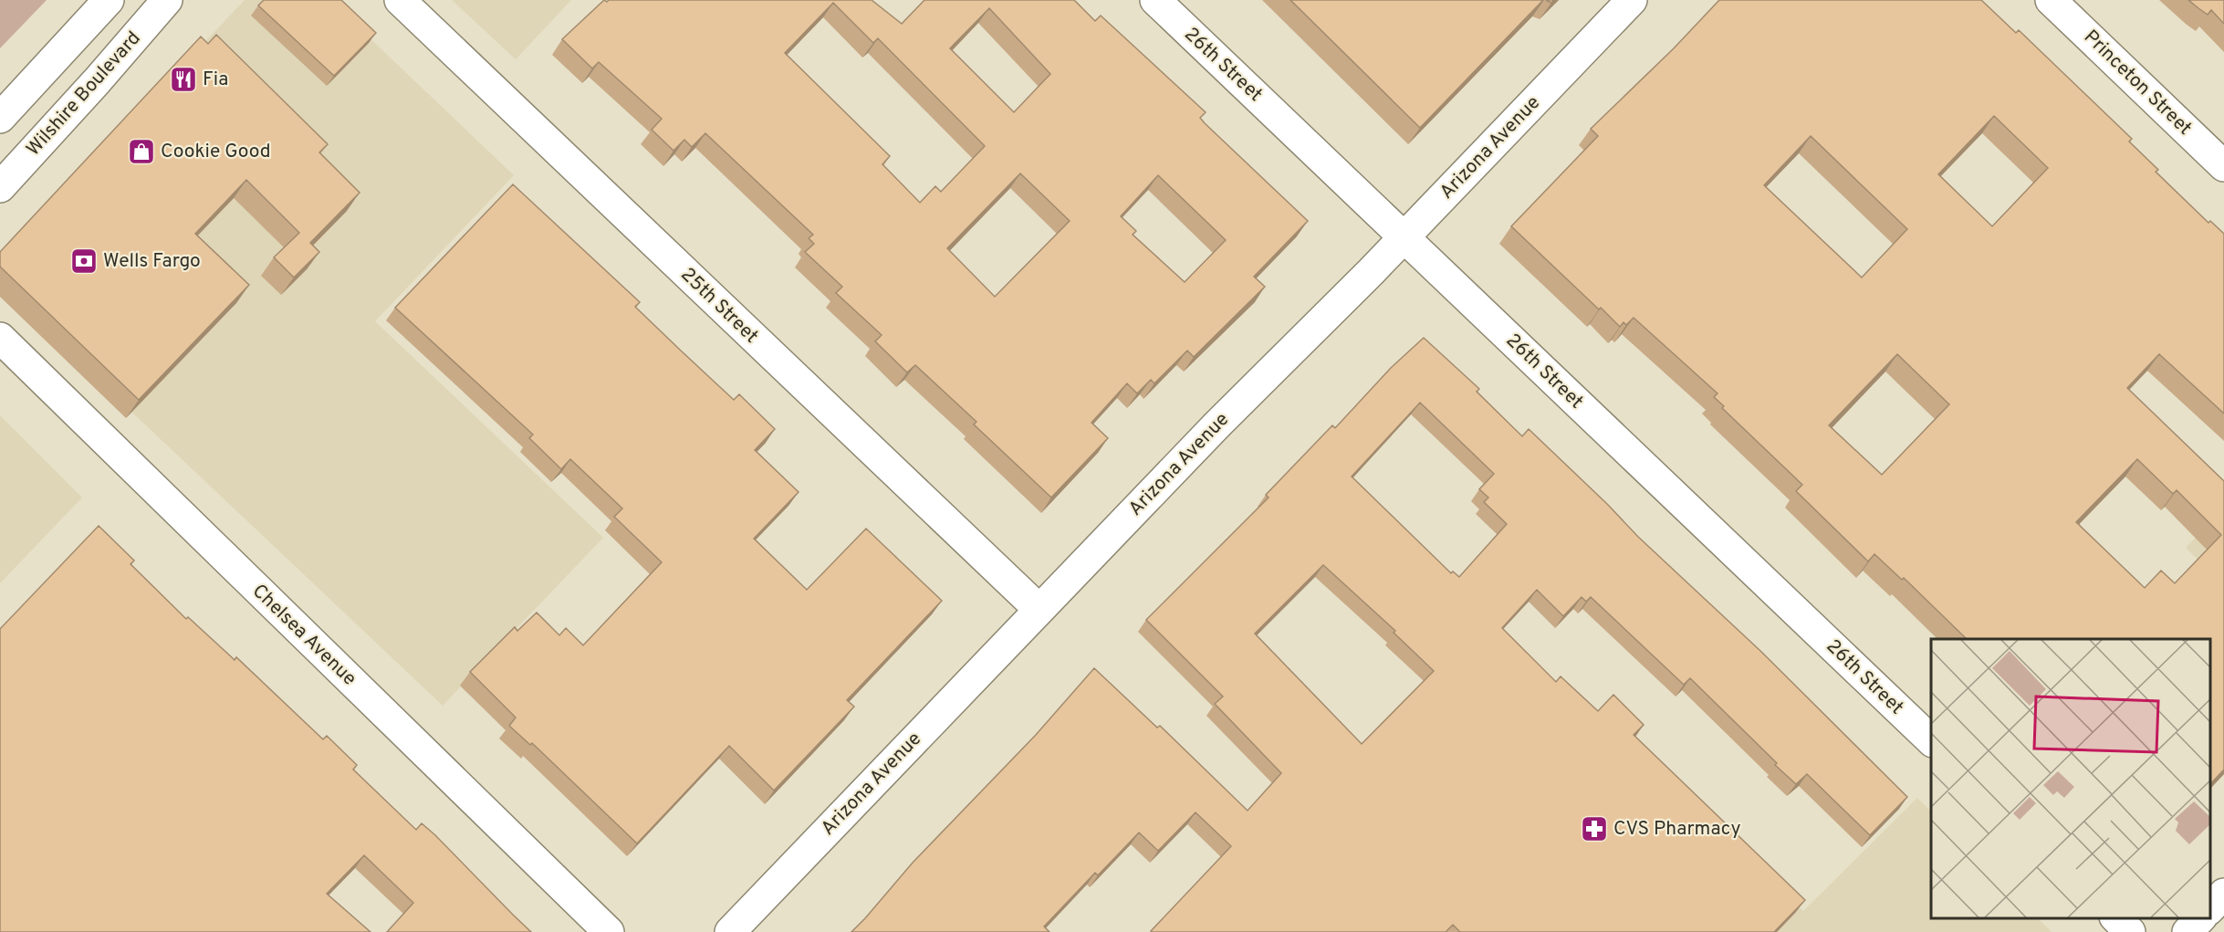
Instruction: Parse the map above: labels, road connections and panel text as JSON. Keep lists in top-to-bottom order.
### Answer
{
  "streets": {
    "street": [
      "26th Street",
      "Princeton Street",
      "Wilshire Boulevard",
      "Arizona Avenue",
      "25th Street",
      "Chelsea Avenue"
    ]
  },
  "crossings": [
    ["26th Street", "Arizona Avenue"],
    ["Arizona Avenue", "25th Street"]
  ],
  "places": {
    "restaurant": ["Fia"],
    "shop": ["Cookie Good"],
    "bank": ["Wells Fargo"],
    "pharmacy": ["CVS Pharmacy"]
  }
}
